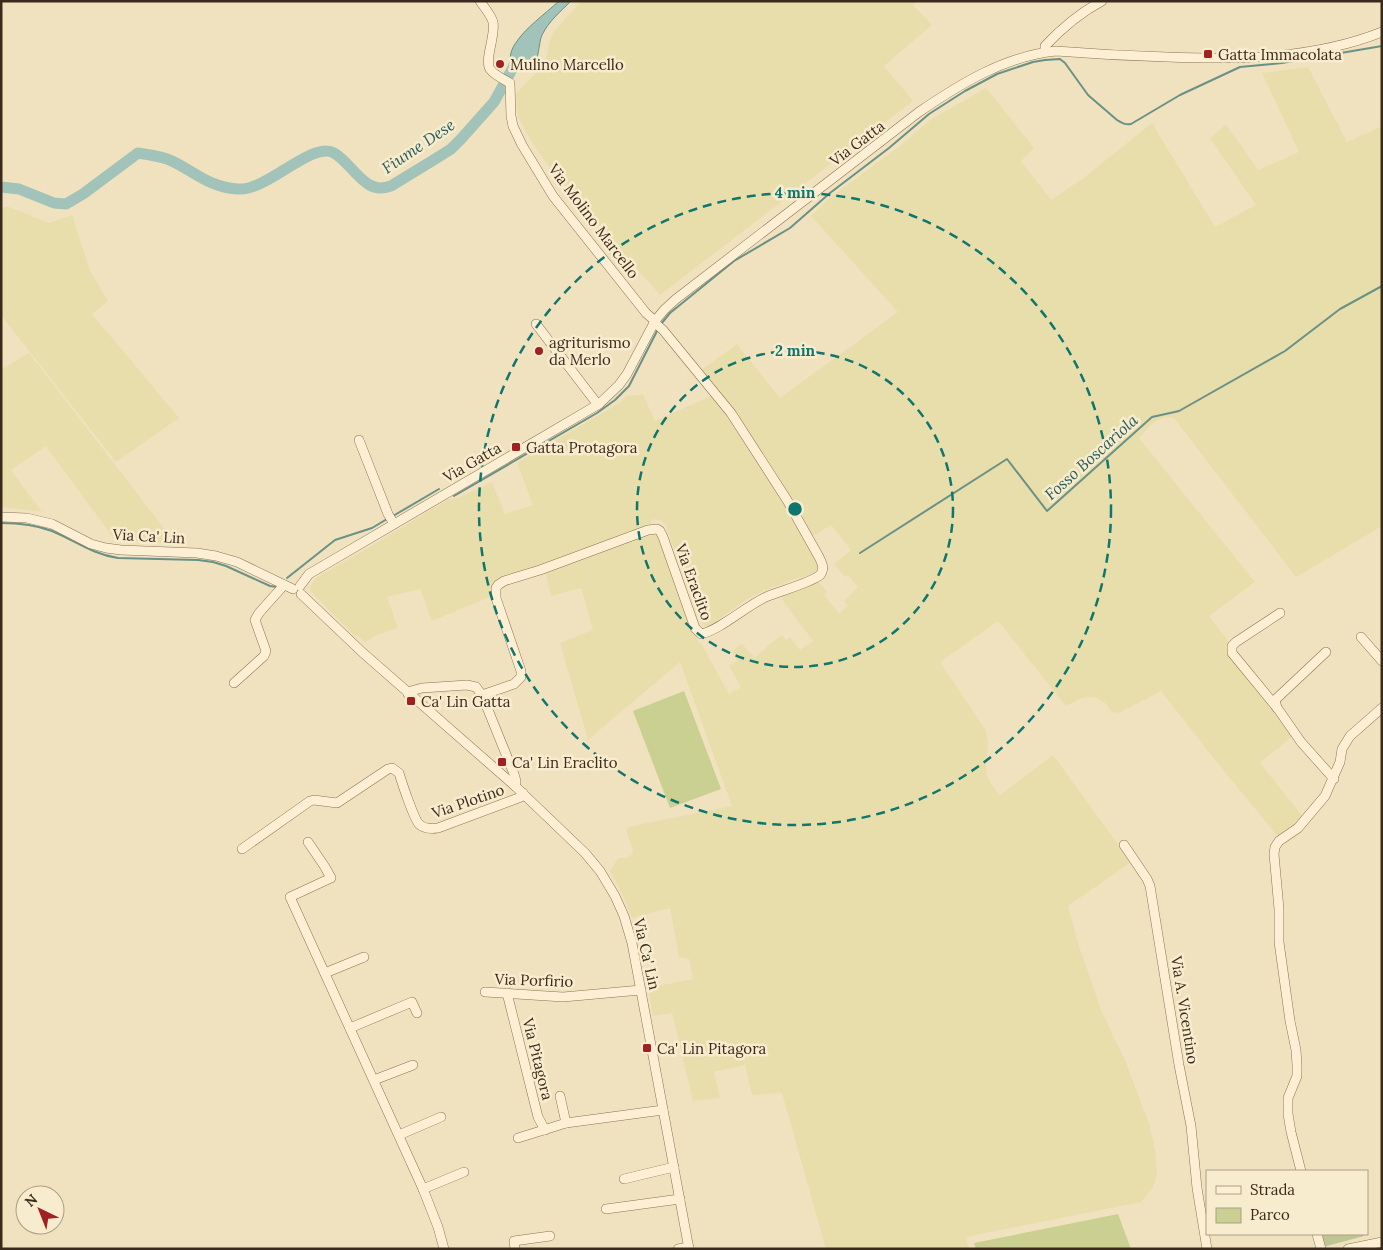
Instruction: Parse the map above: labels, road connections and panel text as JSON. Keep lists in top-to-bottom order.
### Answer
{
  "streets": {
    "street": [
      "Via Gatta",
      "Via Molino Marcello",
      "Via Ca' Lin",
      "Via Eraclito",
      "Via Plotino",
      "Via Porfirio",
      "Via A. Vicentino",
      "Via Pitagora"
    ]
  },
  "crossings": [
    ["Via Gatta", "Via Molino Marcello"],
    ["Via Gatta", "Via Ca' Lin"],
    ["Via Gatta", "Via Eraclito"],
    ["Via Molino Marcello", "Via Eraclito"],
    ["Via Ca' Lin", "Via Plotino"],
    ["Via Ca' Lin", "Via Porfirio"],
    ["Via Porfirio", "Via Pitagora"]
  ],
  "water": ["Fiume Dese", "Fosso Boscariola"],
  "places": {
    "transit": [
      "Gatta Immacolata",
      "Gatta Protagora",
      "Ca' Lin Gatta",
      "Ca' Lin Eraclito",
      "Ca' Lin Pitagora"
    ],
    "other": ["Mulino Marcello", "agriturismo da Merlo"]
  },
  "legend": ["Strada", "Parco"],
  "north": "top left",
  "rings": ["4 min", "2 min"]
}
